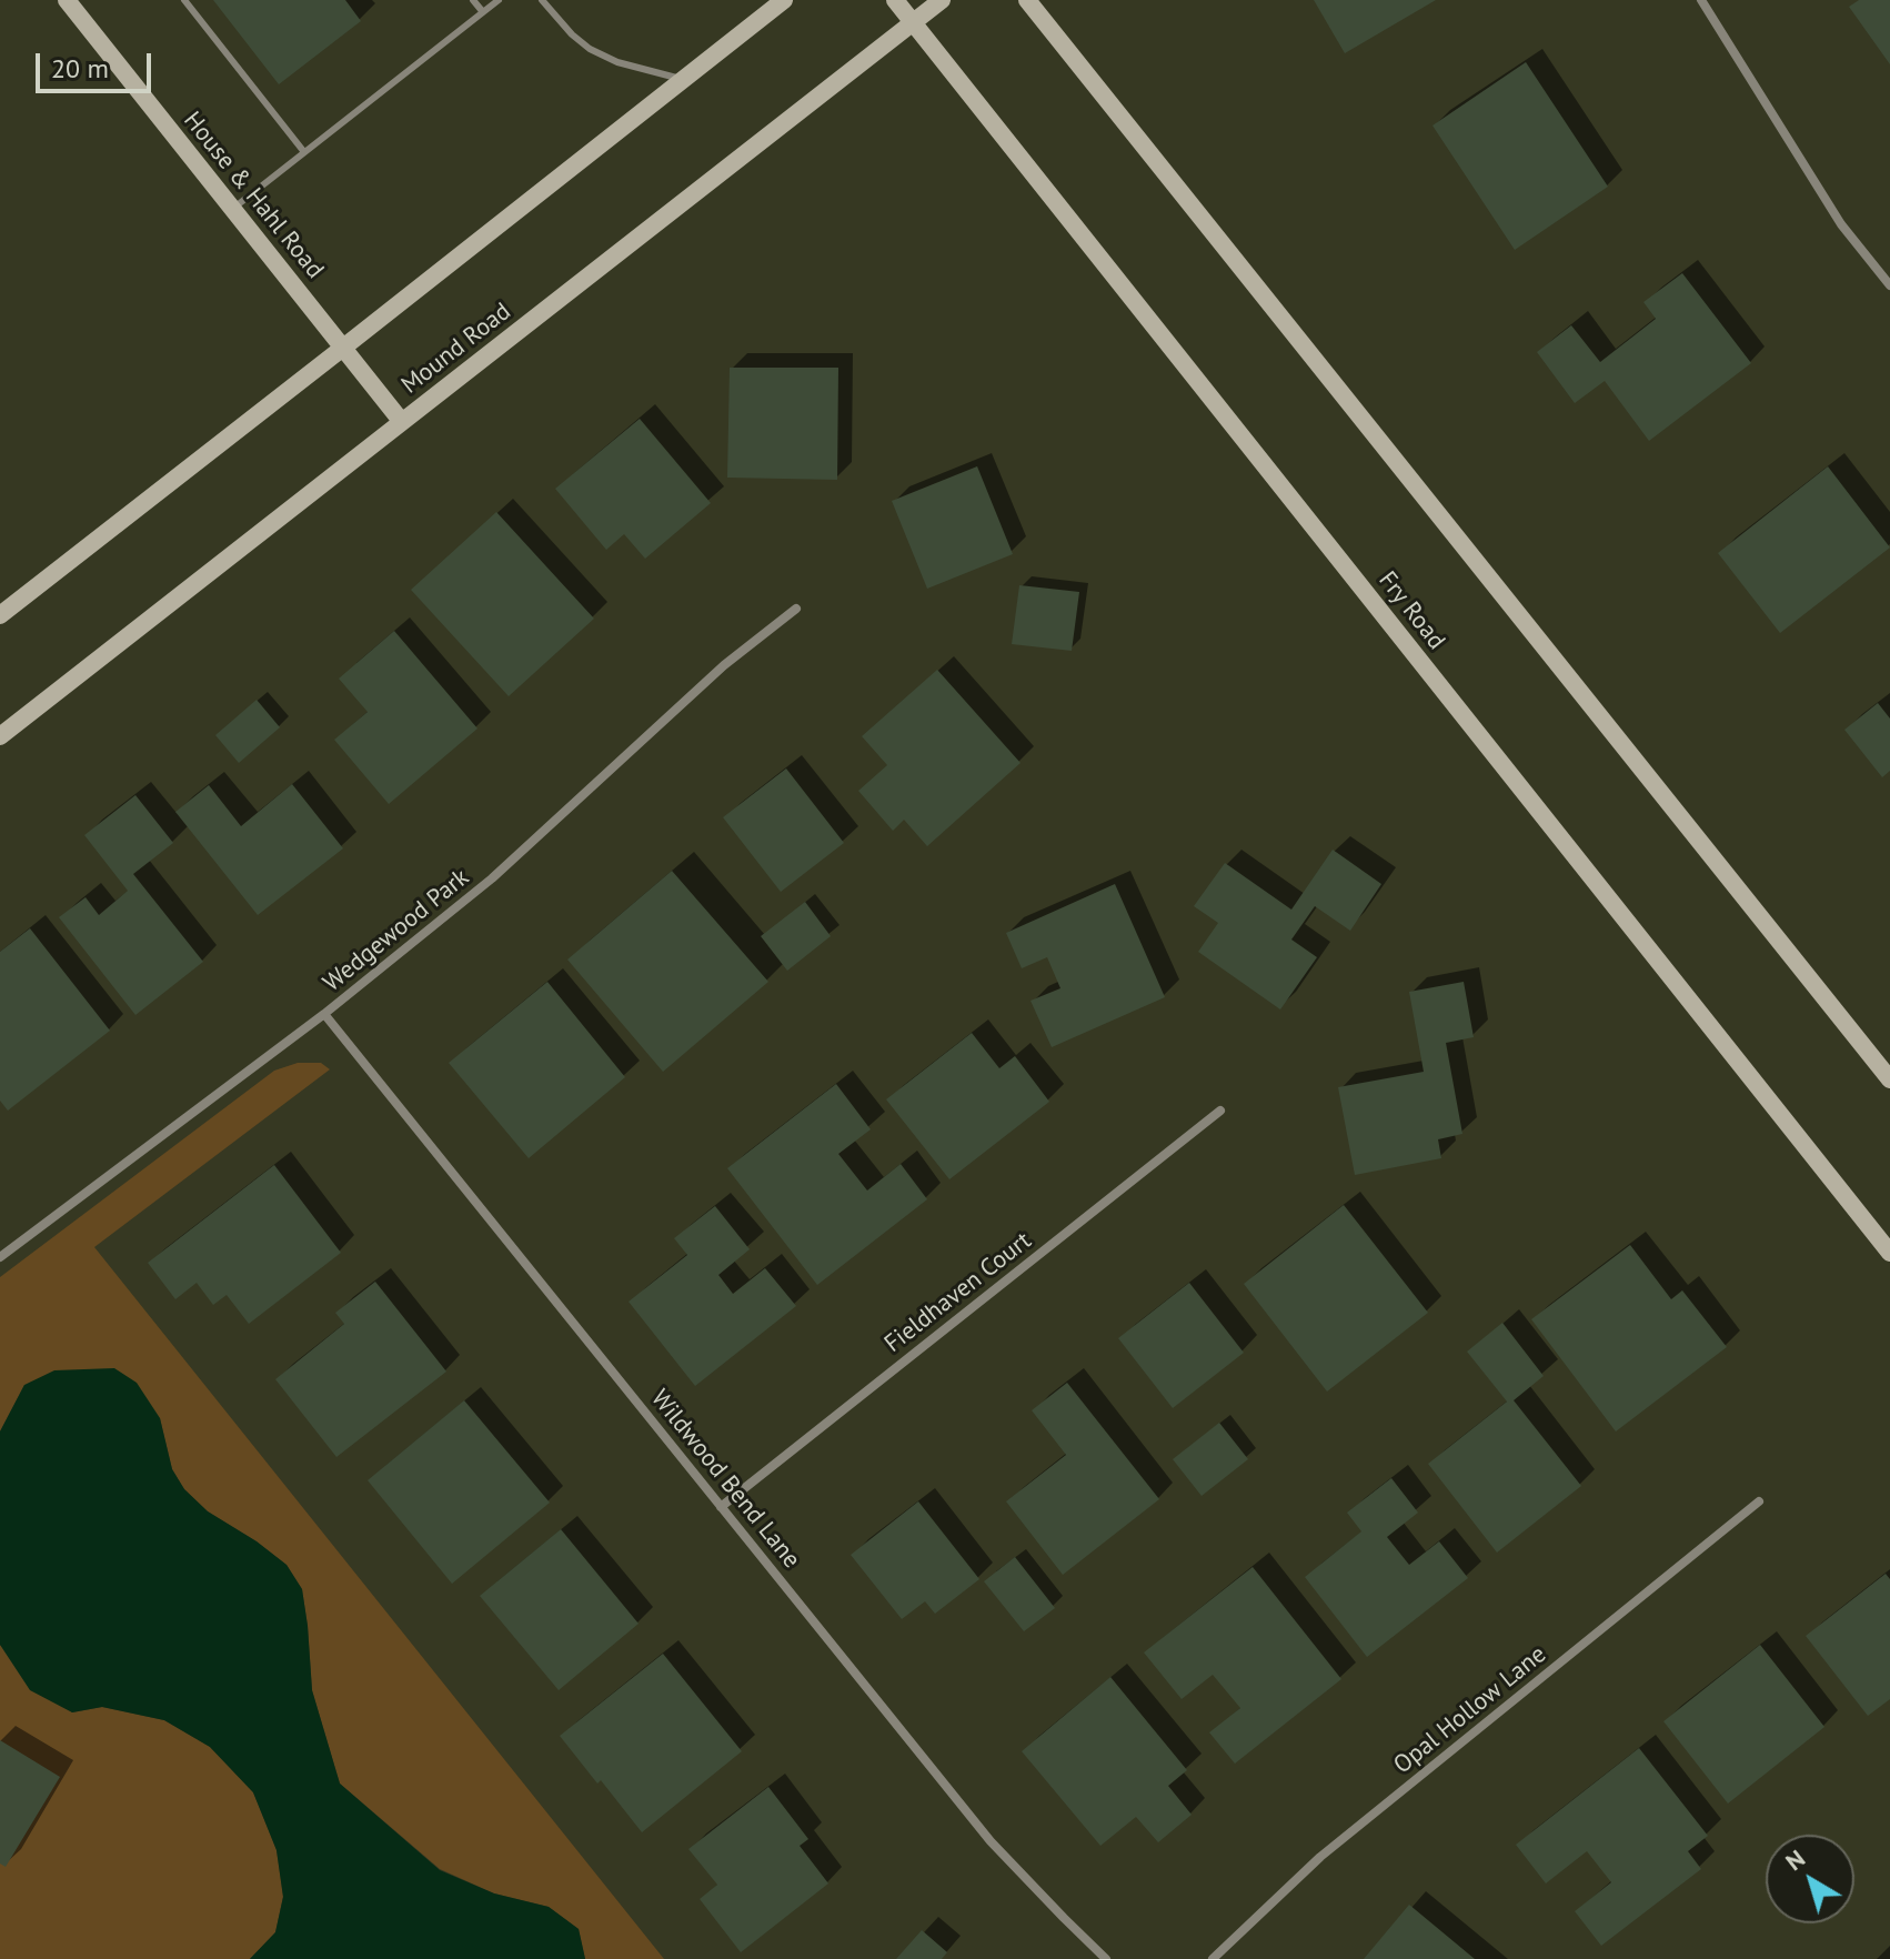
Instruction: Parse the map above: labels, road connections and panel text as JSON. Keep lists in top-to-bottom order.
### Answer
{
  "streets": {
    "main road": ["House & Hahl Road", "Mound Road", "Fry Road"],
    "street": [
      "Wedgewood Park",
      "Fieldhaven Court",
      "Wildwood Bend Lane",
      "Opal Hollow Lane"
    ]
  },
  "crossings": [
    ["House & Hahl Road", "Mound Road"],
    ["Mound Road", "Fry Road"],
    ["Wedgewood Park", "Wildwood Bend Lane"],
    ["Fieldhaven Court", "Wildwood Bend Lane"]
  ],
  "scale_bar": "20 m",
  "north": "top left"
}
